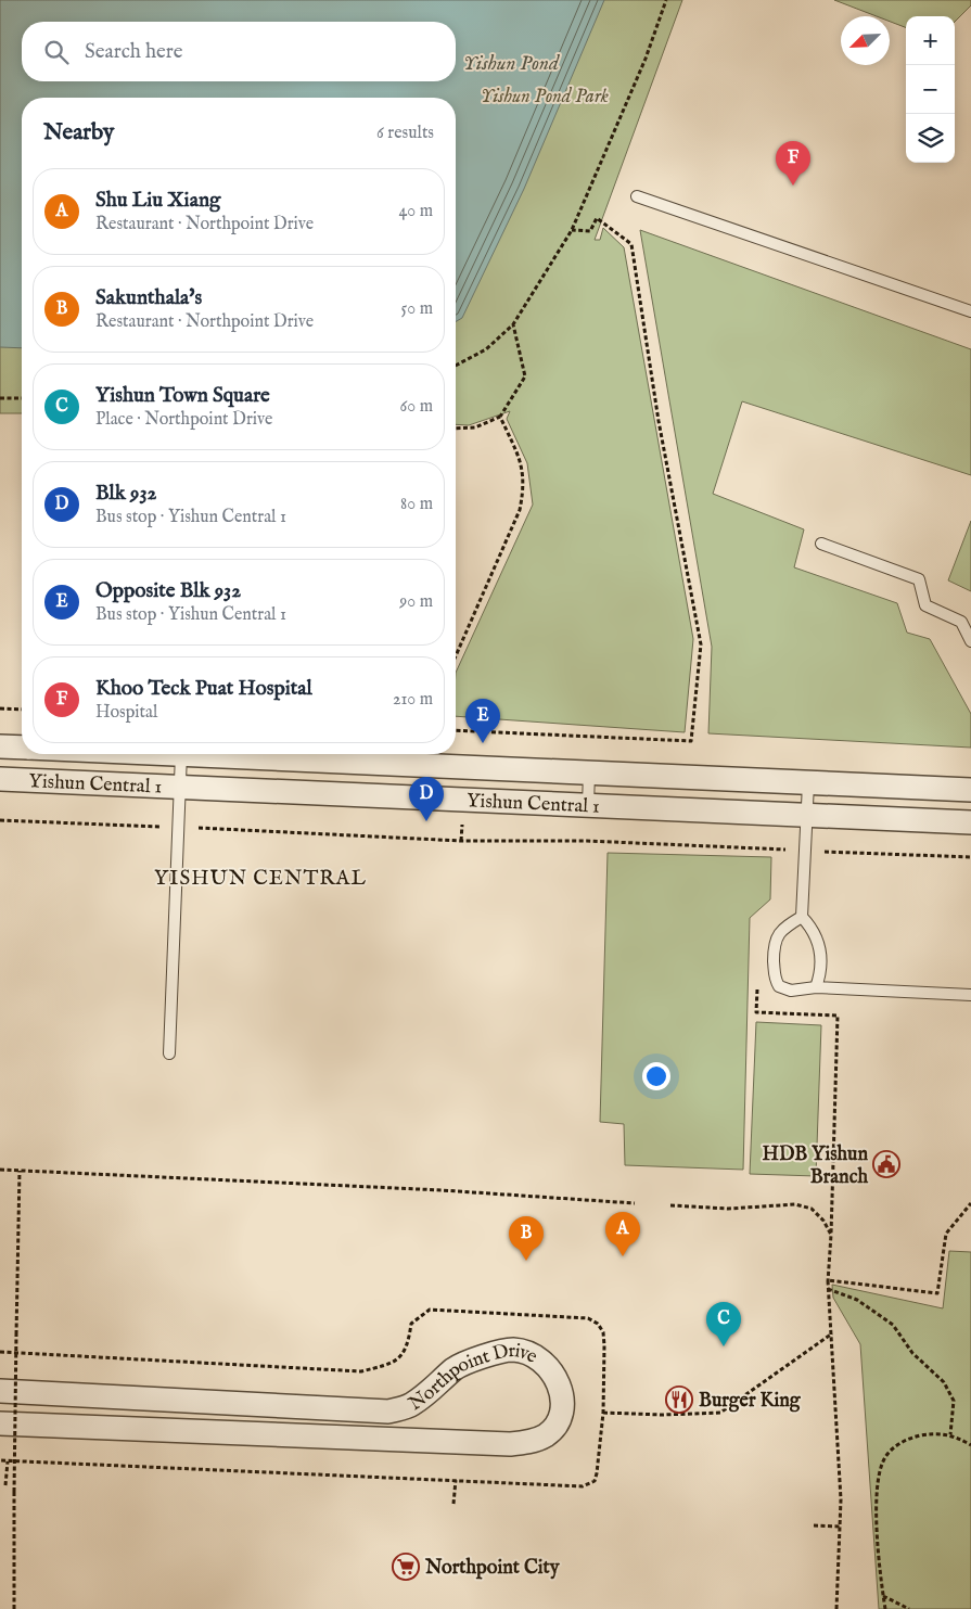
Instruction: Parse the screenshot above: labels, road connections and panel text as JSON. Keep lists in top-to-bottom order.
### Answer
{
  "streets": {
    "street": ["Yishun Central 1", "Northpoint Drive"]
  },
  "districts": ["YISHUN CENTRAL"],
  "water": ["Yishun Pond"],
  "parks": ["Yishun Pond Park"],
  "places": {
    "public building": ["HDB Yishun Branch"],
    "restaurant": ["Burger King"],
    "supermarket": ["Northpoint City"]
  },
  "north": "bottom left",
  "page": {
    "map_buttons": ["+", "−"],
    "search": "Search here",
    "heading": ["Nearby", "6 results"],
    "pins": [
      "F",
      "E",
      "D",
      "A",
      "B",
      "C"
    ],
    "list": [
      {
        "mark": "A",
        "name": "Shu Liu Xiang",
        "note": "Restaurant · Northpoint Drive",
        "value": "40 m"
      },
      {
        "mark": "B",
        "name": "Sakunthala's",
        "note": "Restaurant · Northpoint Drive",
        "value": "50 m"
      },
      {
        "mark": "C",
        "name": "Yishun Town Square",
        "note": "Place · Northpoint Drive",
        "value": "60 m"
      },
      {
        "mark": "D",
        "name": "Blk 932",
        "note": "Bus stop · Yishun Central 1",
        "value": "80 m"
      },
      {
        "mark": "E",
        "name": "Opposite Blk 932",
        "note": "Bus stop · Yishun Central 1",
        "value": "90 m"
      },
      {
        "mark": "F",
        "name": "Khoo Teck Puat Hospital",
        "note": "Hospital",
        "value": "210 m"
      }
    ]
  }
}
